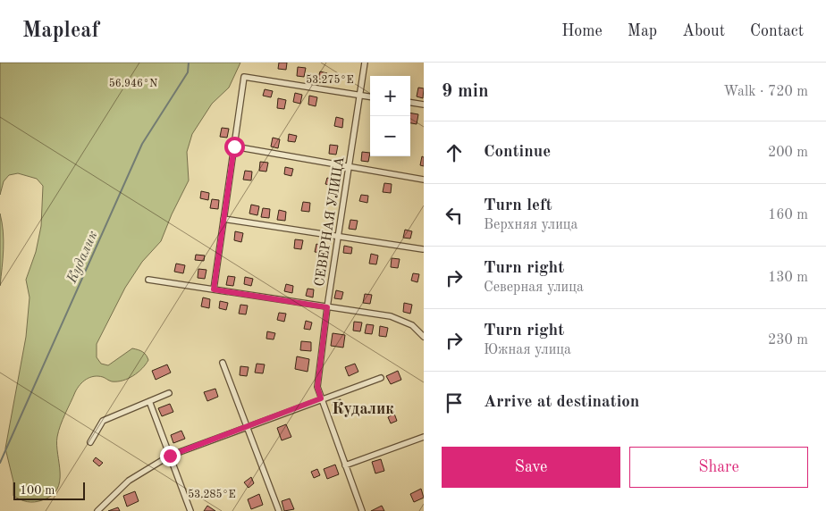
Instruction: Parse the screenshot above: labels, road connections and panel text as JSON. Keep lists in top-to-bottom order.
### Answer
{
  "streets": {
    "street": ["СЕВЕРНАЯ УЛИЦА"]
  },
  "districts": ["Кудалик"],
  "water": ["Кудалик"],
  "scale_bar": "100 m",
  "page": {
    "header": "Mapleaf",
    "nav": [
      "Home",
      "Map",
      "About",
      "Contact"
    ],
    "heading": ["9 min", "Walk · 720 m"],
    "map_buttons": ["+", "−"],
    "list": [
      ["Continue", "200 m"],
      ["Turn left", "Верхняя улица", "160 m"],
      ["Turn right", "Северная улица", "130 m"],
      ["Turn right", "Южная улица", "230 m"],
      "Arrive at destination"
    ],
    "buttons": ["Save", "Share"],
    "scale": "100 m"
  },
  "coordinates": ["53.275°E", "56.946°N", "53.285°E"]
}
